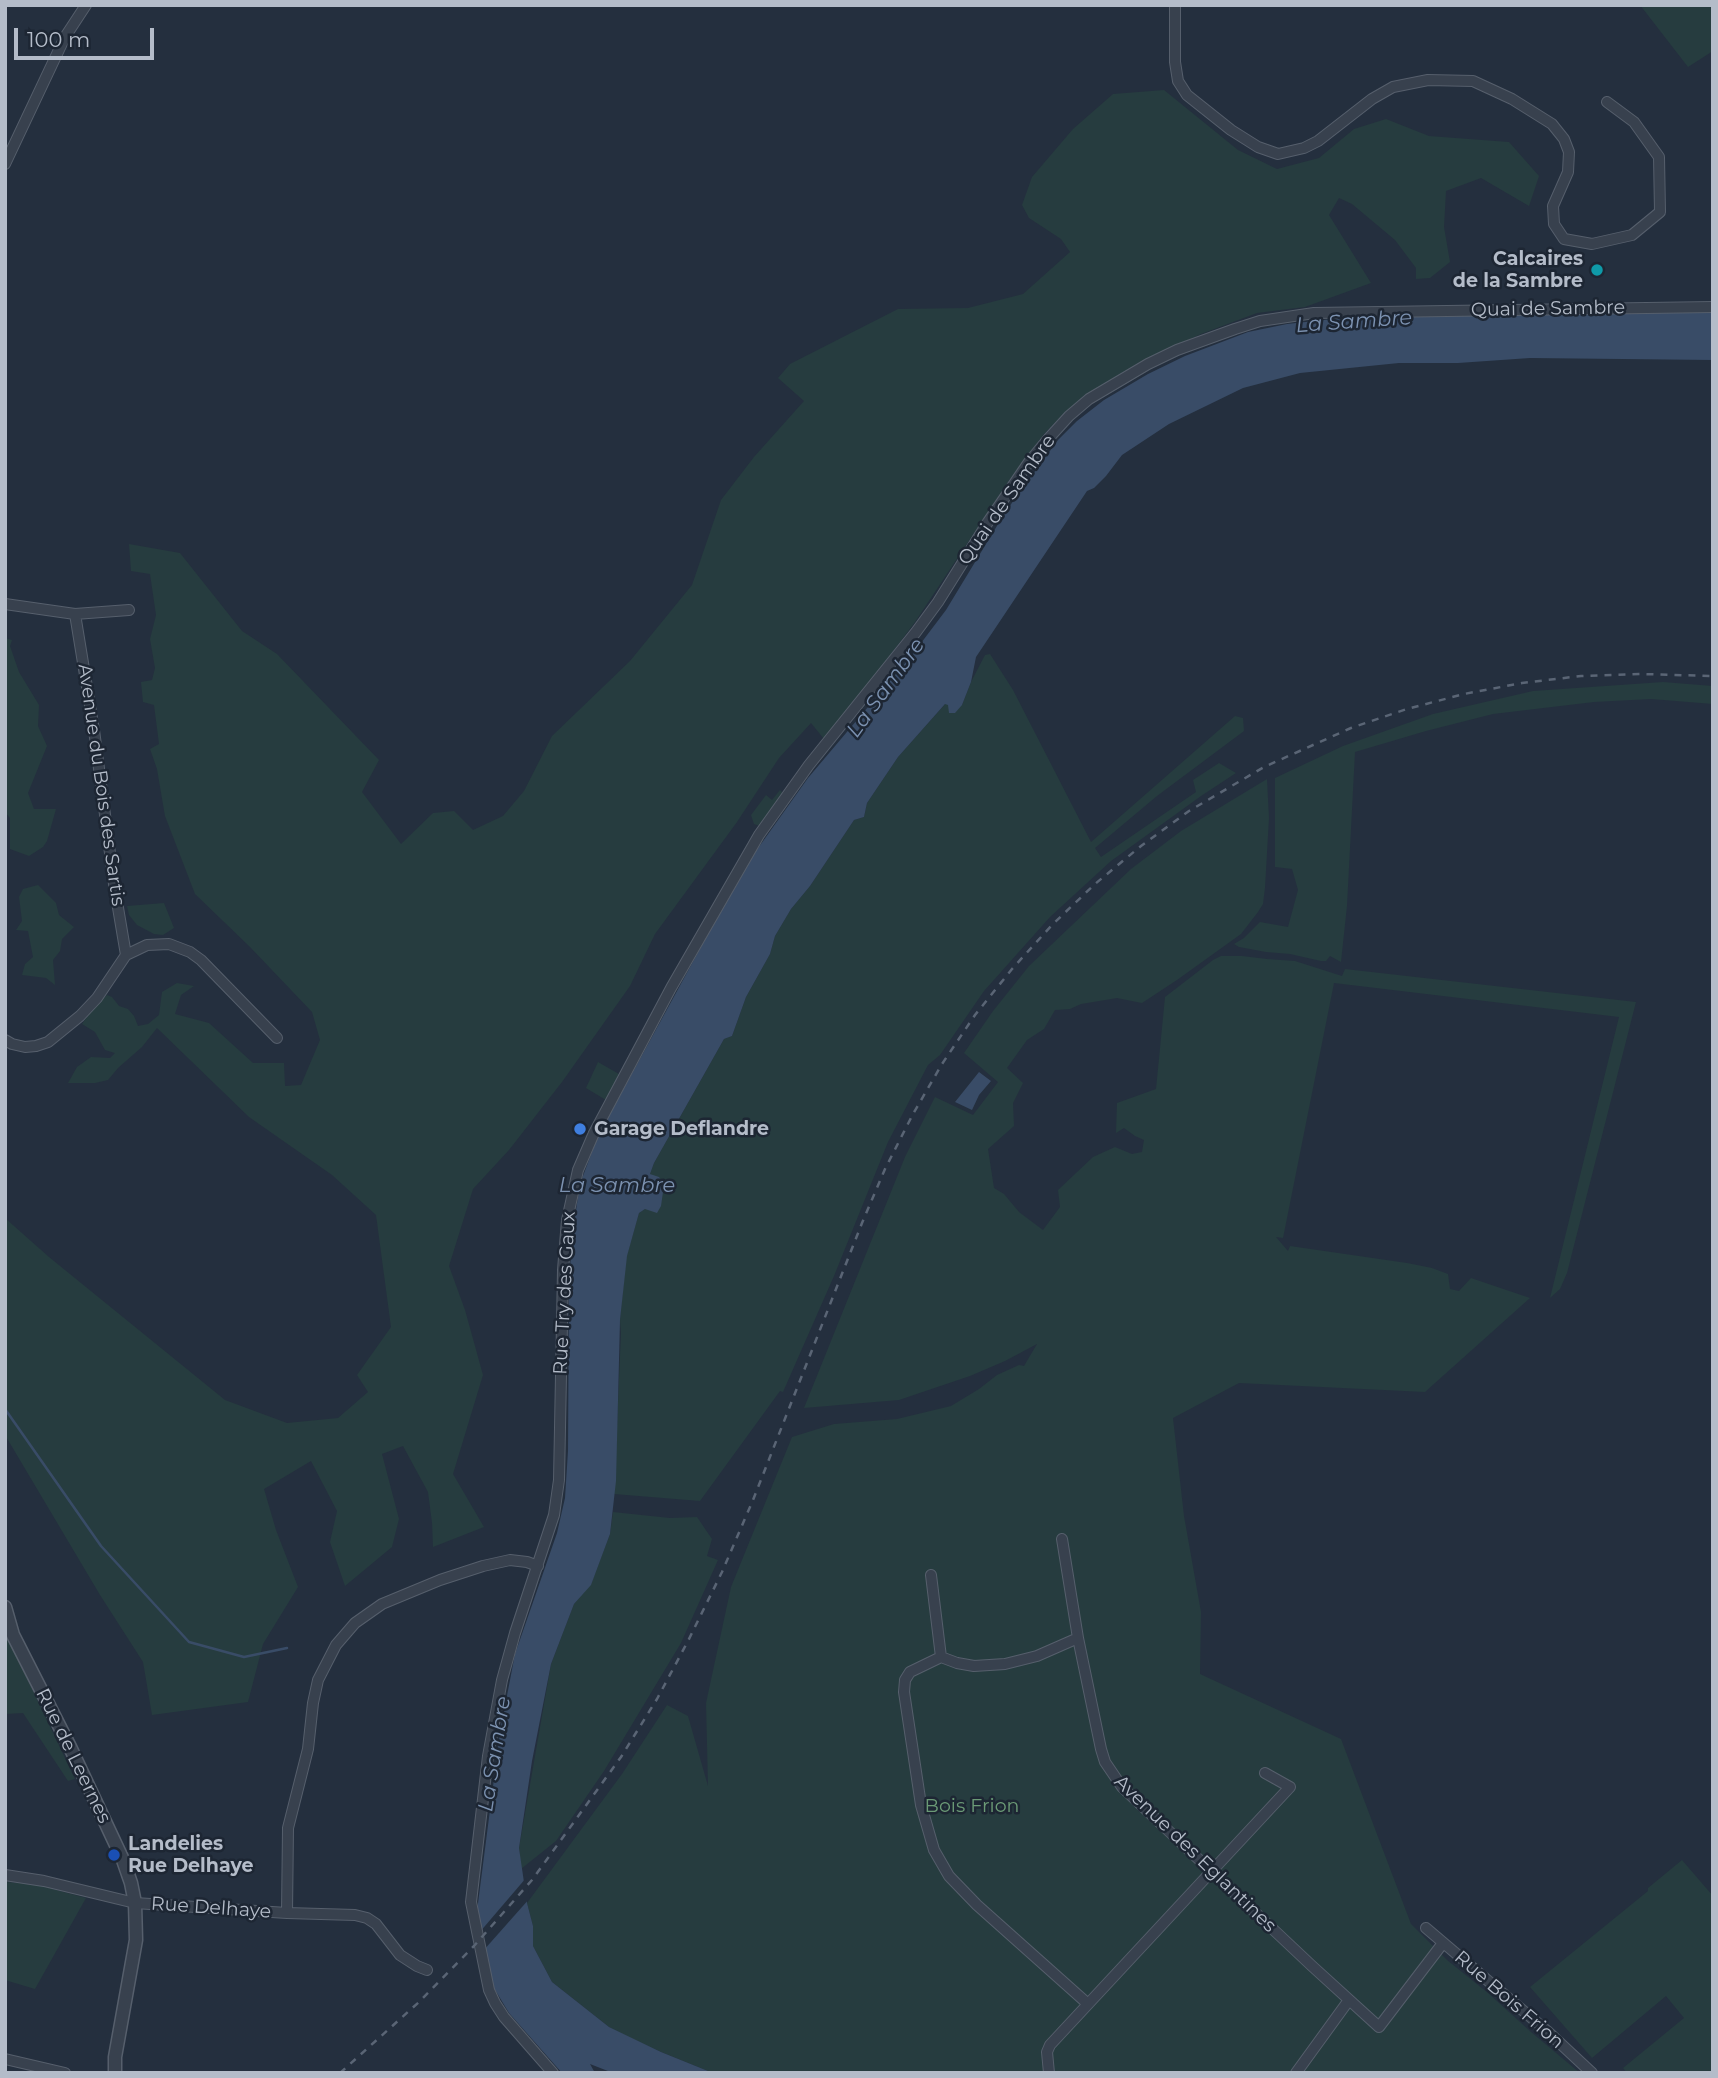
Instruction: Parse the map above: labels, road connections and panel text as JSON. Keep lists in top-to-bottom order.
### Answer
{
  "streets": {
    "street": [
      "Quai de Sambre",
      "Avenue du Bois des Sartis",
      "Rue Try des Gaux",
      "Rue de Leernes",
      "Avenue des Eglantines",
      "Rue Delhaye",
      "Rue Bois Frion"
    ]
  },
  "crossings": [
    ["Quai de Sambre", "Rue Try des Gaux"],
    ["Rue de Leernes", "Rue Delhaye"],
    ["Avenue des Eglantines", "Rue Bois Frion"]
  ],
  "water": ["La Sambre"],
  "parks": ["Bois Frion"],
  "places": ["Calcaires de la Sambre", "Garage Deflandre", "Landelies Rue Delhaye"],
  "scale_bar": "100 m"
}
